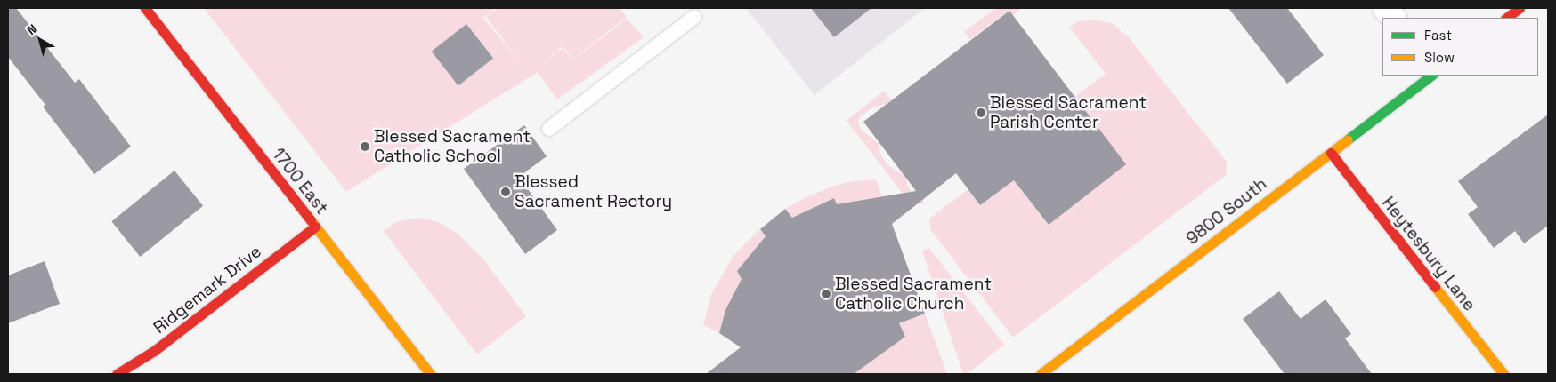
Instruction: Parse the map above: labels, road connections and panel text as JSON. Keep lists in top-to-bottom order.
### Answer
{
  "streets": {
    "street": [
      "1700 East",
      "9800 South",
      "Heytesbury Lane",
      "Ridgemark Drive"
    ]
  },
  "crossings": [
    ["1700 East", "Ridgemark Drive"],
    ["9800 South", "Heytesbury Lane"]
  ],
  "places": [
    "Blessed Sacrament Parish Center",
    "Blessed Sacrament Catholic School",
    "Blessed Sacrament Rectory",
    "Blessed Sacrament Catholic Church"
  ],
  "legend": ["Fast", "Slow"],
  "north": "top left"
}
